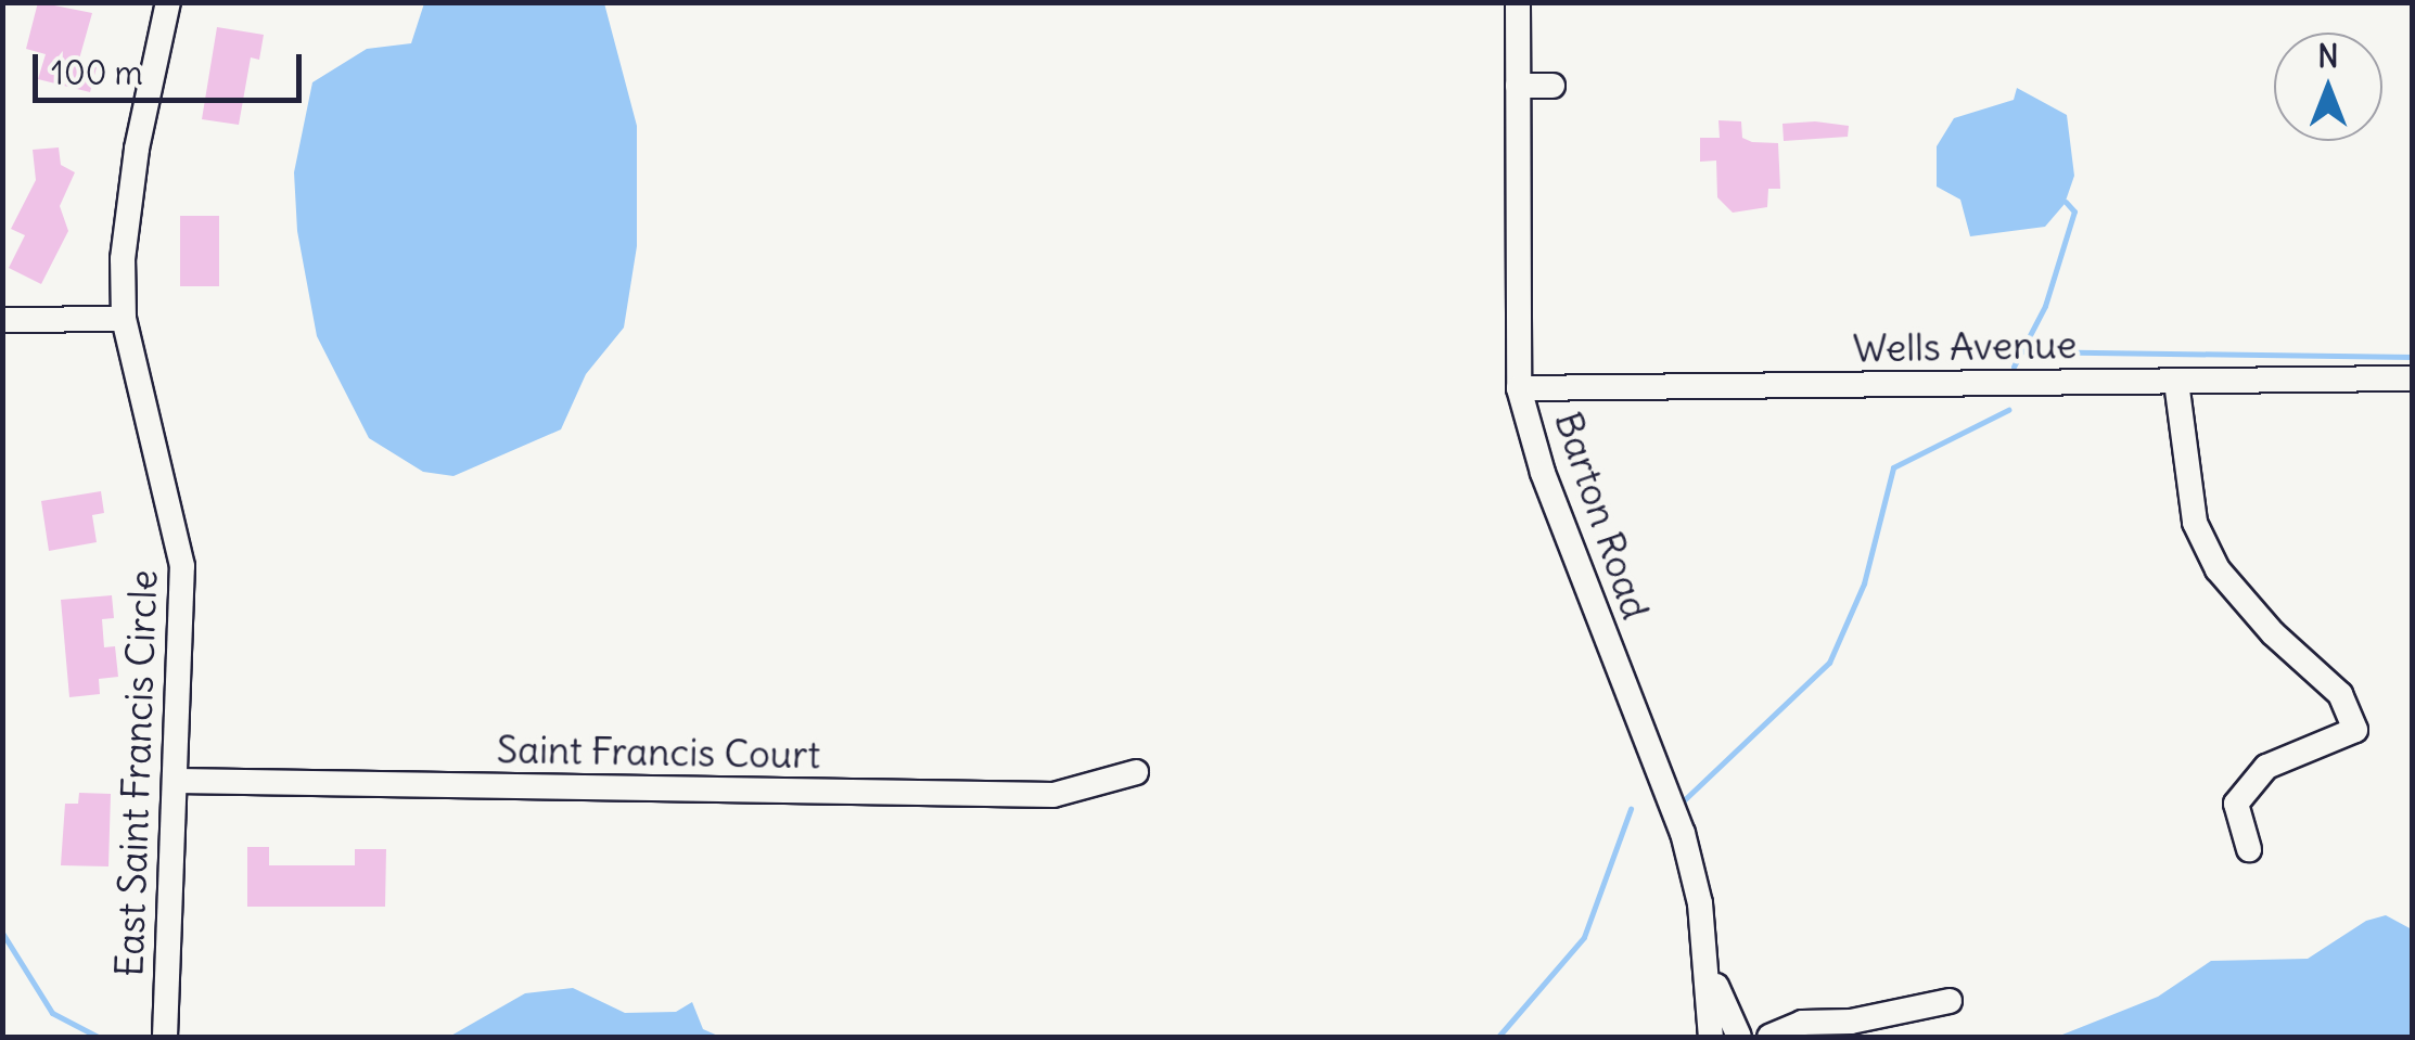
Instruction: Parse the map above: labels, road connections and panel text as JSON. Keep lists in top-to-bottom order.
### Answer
{
  "streets": {
    "street": [
      "Wells Avenue",
      "Barton Road",
      "Saint Francis Court",
      "East Saint Francis Circle"
    ]
  },
  "crossings": [
    ["Wells Avenue", "Barton Road"],
    ["Saint Francis Court", "East Saint Francis Circle"]
  ],
  "scale_bar": "100 m",
  "north": "top"
}
